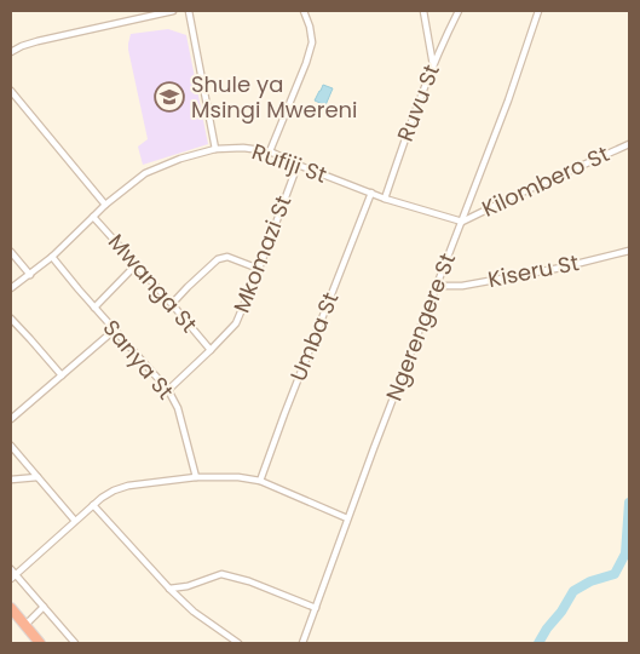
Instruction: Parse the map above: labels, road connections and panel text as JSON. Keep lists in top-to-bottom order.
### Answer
{
  "streets": {
    "street": [
      "Ruvu St",
      "Rufiji St",
      "Kilombero St",
      "Mkomazi St",
      "Kiseru St",
      "Mwanga St",
      "Ngerengere St",
      "Umba St",
      "Sanya St"
    ]
  },
  "crossings": [
    ["Ruvu St", "Rufiji St"],
    ["Rufiji St", "Kilombero St"],
    ["Rufiji St", "Mkomazi St"],
    ["Rufiji St", "Mwanga St"],
    ["Rufiji St", "Ngerengere St"],
    ["Rufiji St", "Umba St"],
    ["Rufiji St", "Sanya St"],
    ["Kilombero St", "Ngerengere St"],
    ["Mkomazi St", "Mwanga St"],
    ["Mkomazi St", "Sanya St"],
    ["Kiseru St", "Ngerengere St"]
  ],
  "places": {
    "school or university": ["Shule ya Msingi Mwereni"]
  }
}
